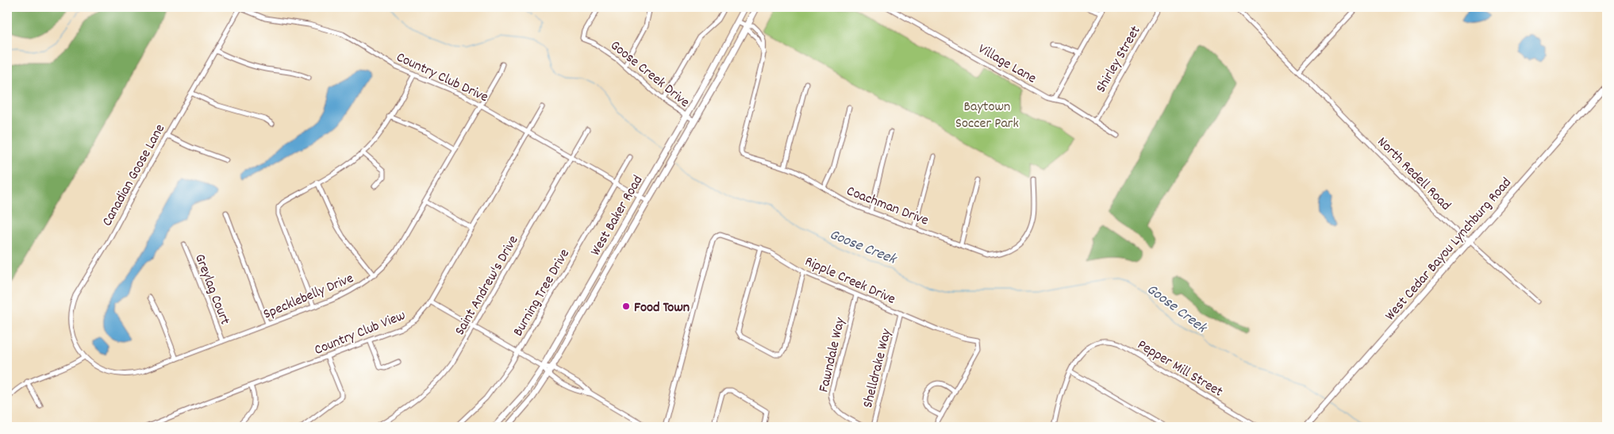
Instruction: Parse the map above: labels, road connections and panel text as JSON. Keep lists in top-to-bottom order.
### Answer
{
  "streets": {
    "main road": ["West Baker Road", "West Cedar Bayou Lynchburg Road"],
    "street": [
      "Shirley Street",
      "Village Lane",
      "Goose Creek Drive",
      "Country Club Drive",
      "North Redell Road",
      "Canadian Goose Lane",
      "Coachman Drive",
      "Ripple Creek Drive",
      "Saint Andrew's Drive",
      "Greylag Court",
      "Burning Tree Drive",
      "Specklebelly Drive",
      "Country Club View",
      "Fawndale Way",
      "Pepper Mill Street",
      "Shelldrake Way"
    ]
  },
  "crossings": [
    ["Shirley Street", "Village Lane"],
    ["Goose Creek Drive", "West Baker Road"],
    ["Country Club Drive", "Canadian Goose Lane"],
    ["Country Club Drive", "West Baker Road"],
    ["Country Club Drive", "Saint Andrew's Drive"],
    ["Country Club Drive", "Burning Tree Drive"],
    ["Country Club Drive", "Specklebelly Drive"],
    ["Country Club Drive", "Country Club View"],
    ["North Redell Road", "West Cedar Bayou Lynchburg Road"],
    ["Canadian Goose Lane", "Specklebelly Drive"],
    ["Coachman Drive", "West Baker Road"],
    ["Ripple Creek Drive", "Fawndale Way"],
    ["Ripple Creek Drive", "Shelldrake Way"],
    ["Greylag Court", "Specklebelly Drive"]
  ],
  "water": ["Goose Creek"],
  "parks": ["Baytown Soccer Park"],
  "places": ["Food Town"]
}
